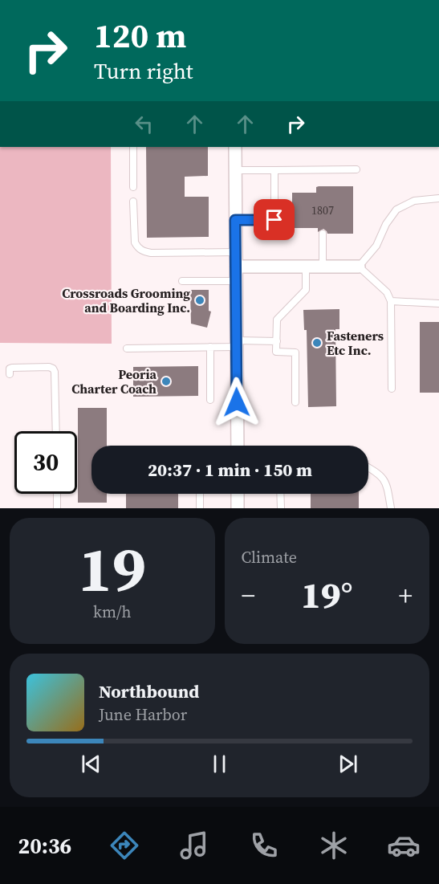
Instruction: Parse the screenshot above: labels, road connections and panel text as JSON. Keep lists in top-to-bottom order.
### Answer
{
  "places": ["Crossroads Grooming and Boarding Inc.", "Fasteners Etc Inc.", "Peoria Charter Coach"],
  "house_numbers": ["1807"],
  "page": {
    "turn": ["120 m", "Turn right"],
    "limit": "30",
    "trip": "20:37 · 1 min · 150 m",
    "tile": [
      ["19", "km/h"],
      "Climate"
    ],
    "heat": ["−", "19°", "+"],
    "song": ["Northbound", "June Harbor"],
    "tabs": "20:36"
  }
}
